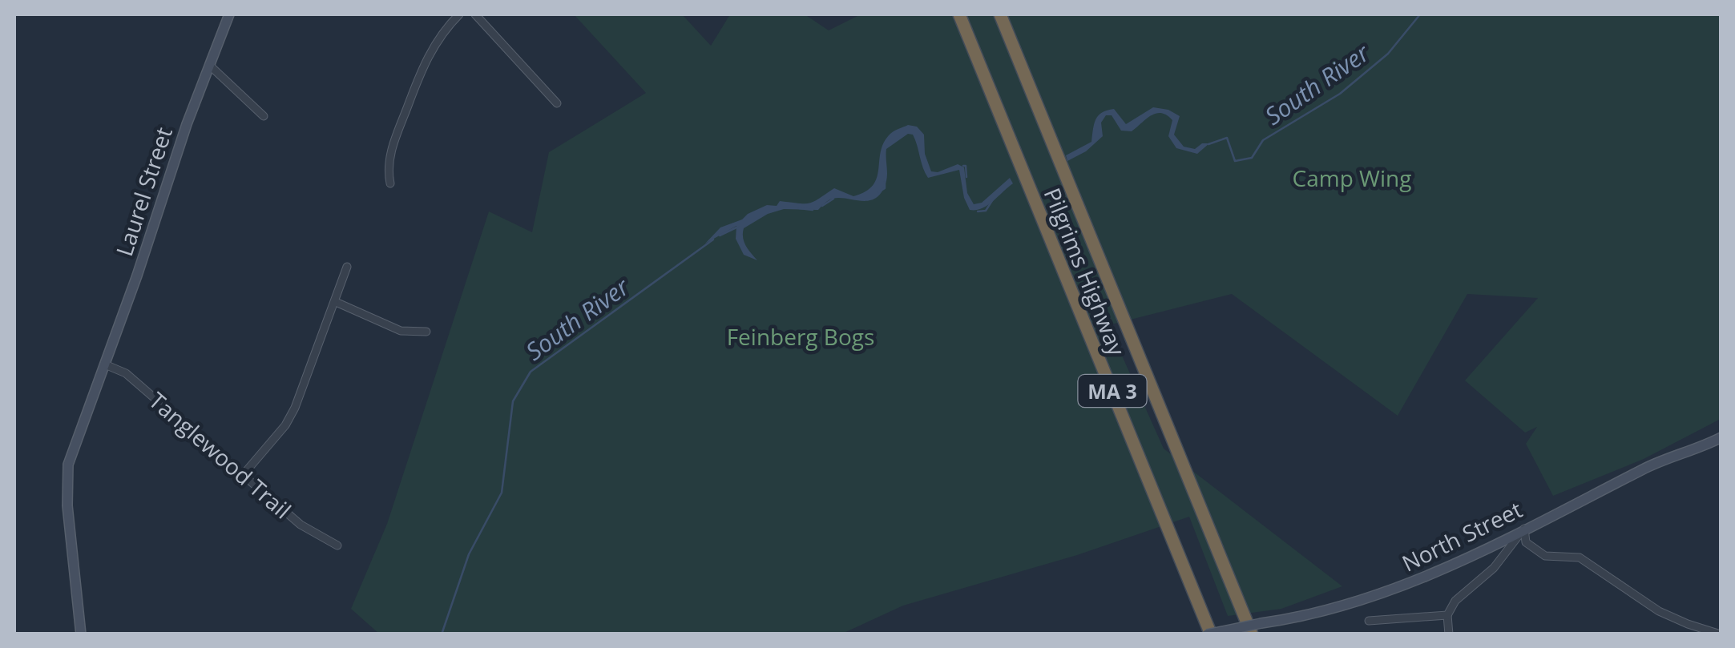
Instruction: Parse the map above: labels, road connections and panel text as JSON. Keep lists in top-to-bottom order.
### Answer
{
  "streets": {
    "highway": ["Pilgrims Highway", "MA 3"],
    "main road": ["Laurel Street", "North Street"],
    "street": ["Tanglewood Trail"]
  },
  "crossings": [
    ["Laurel Street", "Tanglewood Trail"],
    ["Pilgrims Highway", "North Street"]
  ],
  "water": ["South River"],
  "parks": ["Camp Wing", "Feinberg Bogs"]
}
